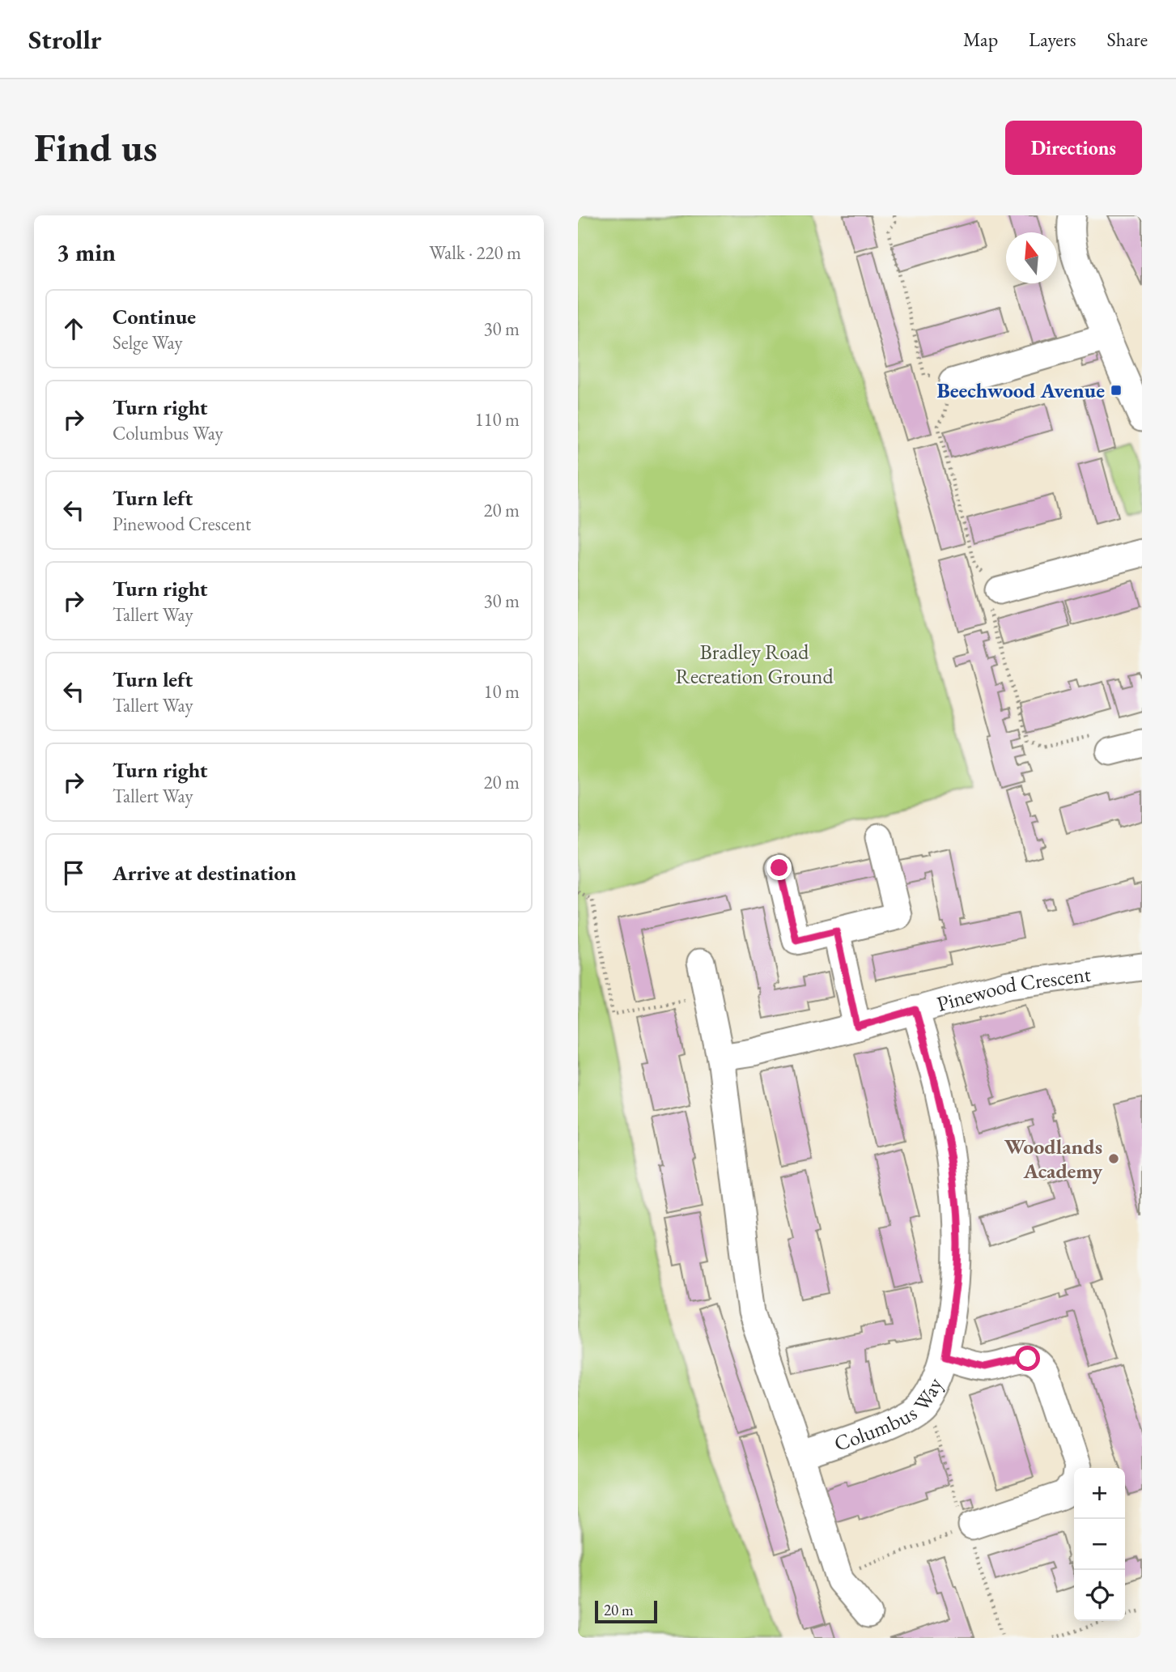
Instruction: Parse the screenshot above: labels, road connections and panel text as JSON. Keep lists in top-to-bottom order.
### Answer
{
  "streets": {
    "street": ["Pinewood Crescent", "Columbus Way"]
  },
  "crossings": [
    ["Pinewood Crescent", "Columbus Way"]
  ],
  "parks": ["Bradley Road Recreation Ground"],
  "places": {
    "transit": ["Beechwood Avenue"],
    "other": ["Woodlands Academy"]
  },
  "scale_bar": "20 m",
  "north": "top",
  "page": {
    "header": "Strollr",
    "nav": ["Map", "Layers", "Share"],
    "buttons": "Directions",
    "title": "Find us",
    "heading": ["3 min", "Walk · 220 m"],
    "list": [
      ["Continue", "Selge Way", "30 m"],
      ["Turn right", "Columbus Way", "110 m"],
      ["Turn left", "Pinewood Crescent", "20 m"],
      ["Turn right", "Tallert Way", "30 m"],
      ["Turn left", "Tallert Way", "10 m"],
      ["Turn right", "Tallert Way", "20 m"],
      "Arrive at destination"
    ],
    "map_buttons": ["+", "−"],
    "scale": "20 m"
  }
}
